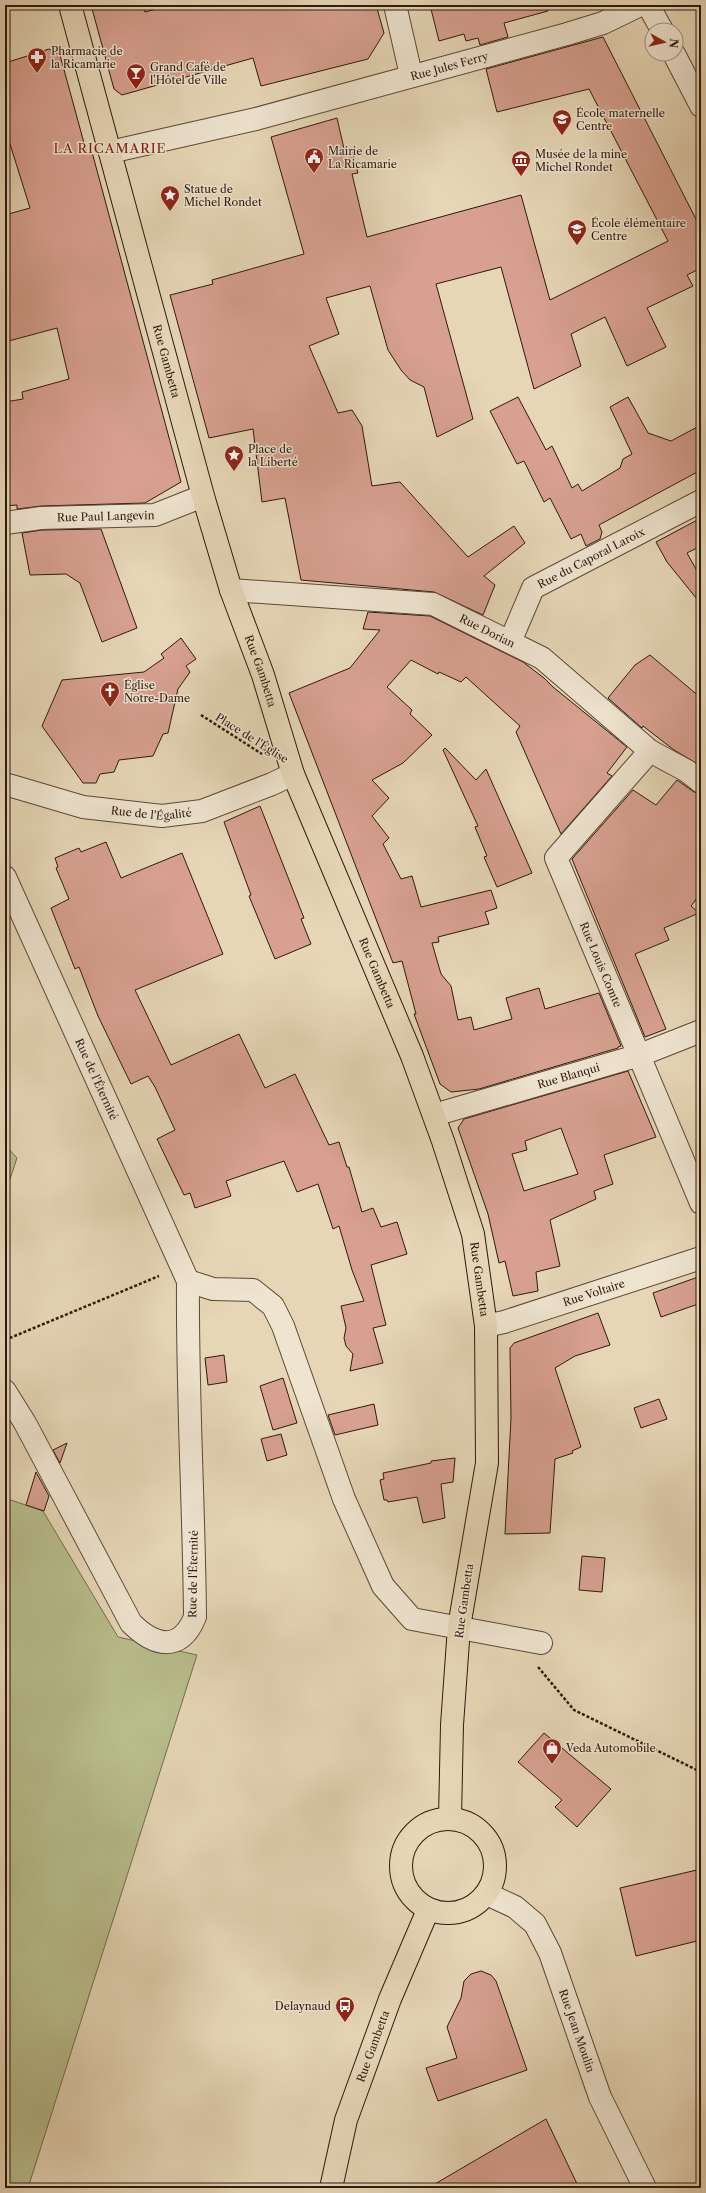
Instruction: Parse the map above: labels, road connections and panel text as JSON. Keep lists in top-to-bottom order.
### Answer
{
  "streets": {
    "main road": ["Rue Gambetta"],
    "street": [
      "Rue Jules Ferry",
      "Rue Paul Langevin",
      "Rue du Caporal Laroix",
      "Rue Dorian",
      "Rue de l'Égalité",
      "Rue Louis Comte",
      "Rue Blanqui",
      "Rue de l'Éternité",
      "Rue Voltaire",
      "Rue Jean Moulin"
    ],
    "path": ["Place de l'Église"]
  },
  "crossings": [
    ["Rue Jules Ferry", "Rue Gambetta"],
    ["Rue Gambetta", "Rue Paul Langevin"],
    ["Rue Gambetta", "Rue Dorian"],
    ["Rue Gambetta", "Place de l'Église"],
    ["Rue Gambetta", "Rue de l'Égalité"],
    ["Rue Gambetta", "Rue Blanqui"],
    ["Rue Gambetta", "Rue Voltaire"],
    ["Rue Gambetta", "Rue Jean Moulin"],
    ["Rue du Caporal Laroix", "Rue Dorian"],
    ["Rue Dorian", "Rue Louis Comte"],
    ["Place de l'Église", "Rue de l'Égalité"],
    ["Rue Louis Comte", "Rue Blanqui"]
  ],
  "districts": ["LA RICAMARIE"],
  "places": {
    "pharmacy": ["Pharmacie de la Ricamarie"],
    "bar": ["Grand Café de l'Hôtel de Ville"],
    "school or university": ["École maternelle Centre", "École élémentaire Centre"],
    "public building": ["Mairie de La Ricamarie"],
    "museum": ["Musée de la mine Michel Rondet"],
    "place": ["Statue de Michel Rondet", "Place de la Liberté"],
    "church": ["Église Notre-Dame"],
    "shop": ["Veda Automobile"],
    "bus stop": ["Delaynaud"]
  },
  "north": "right"
}
